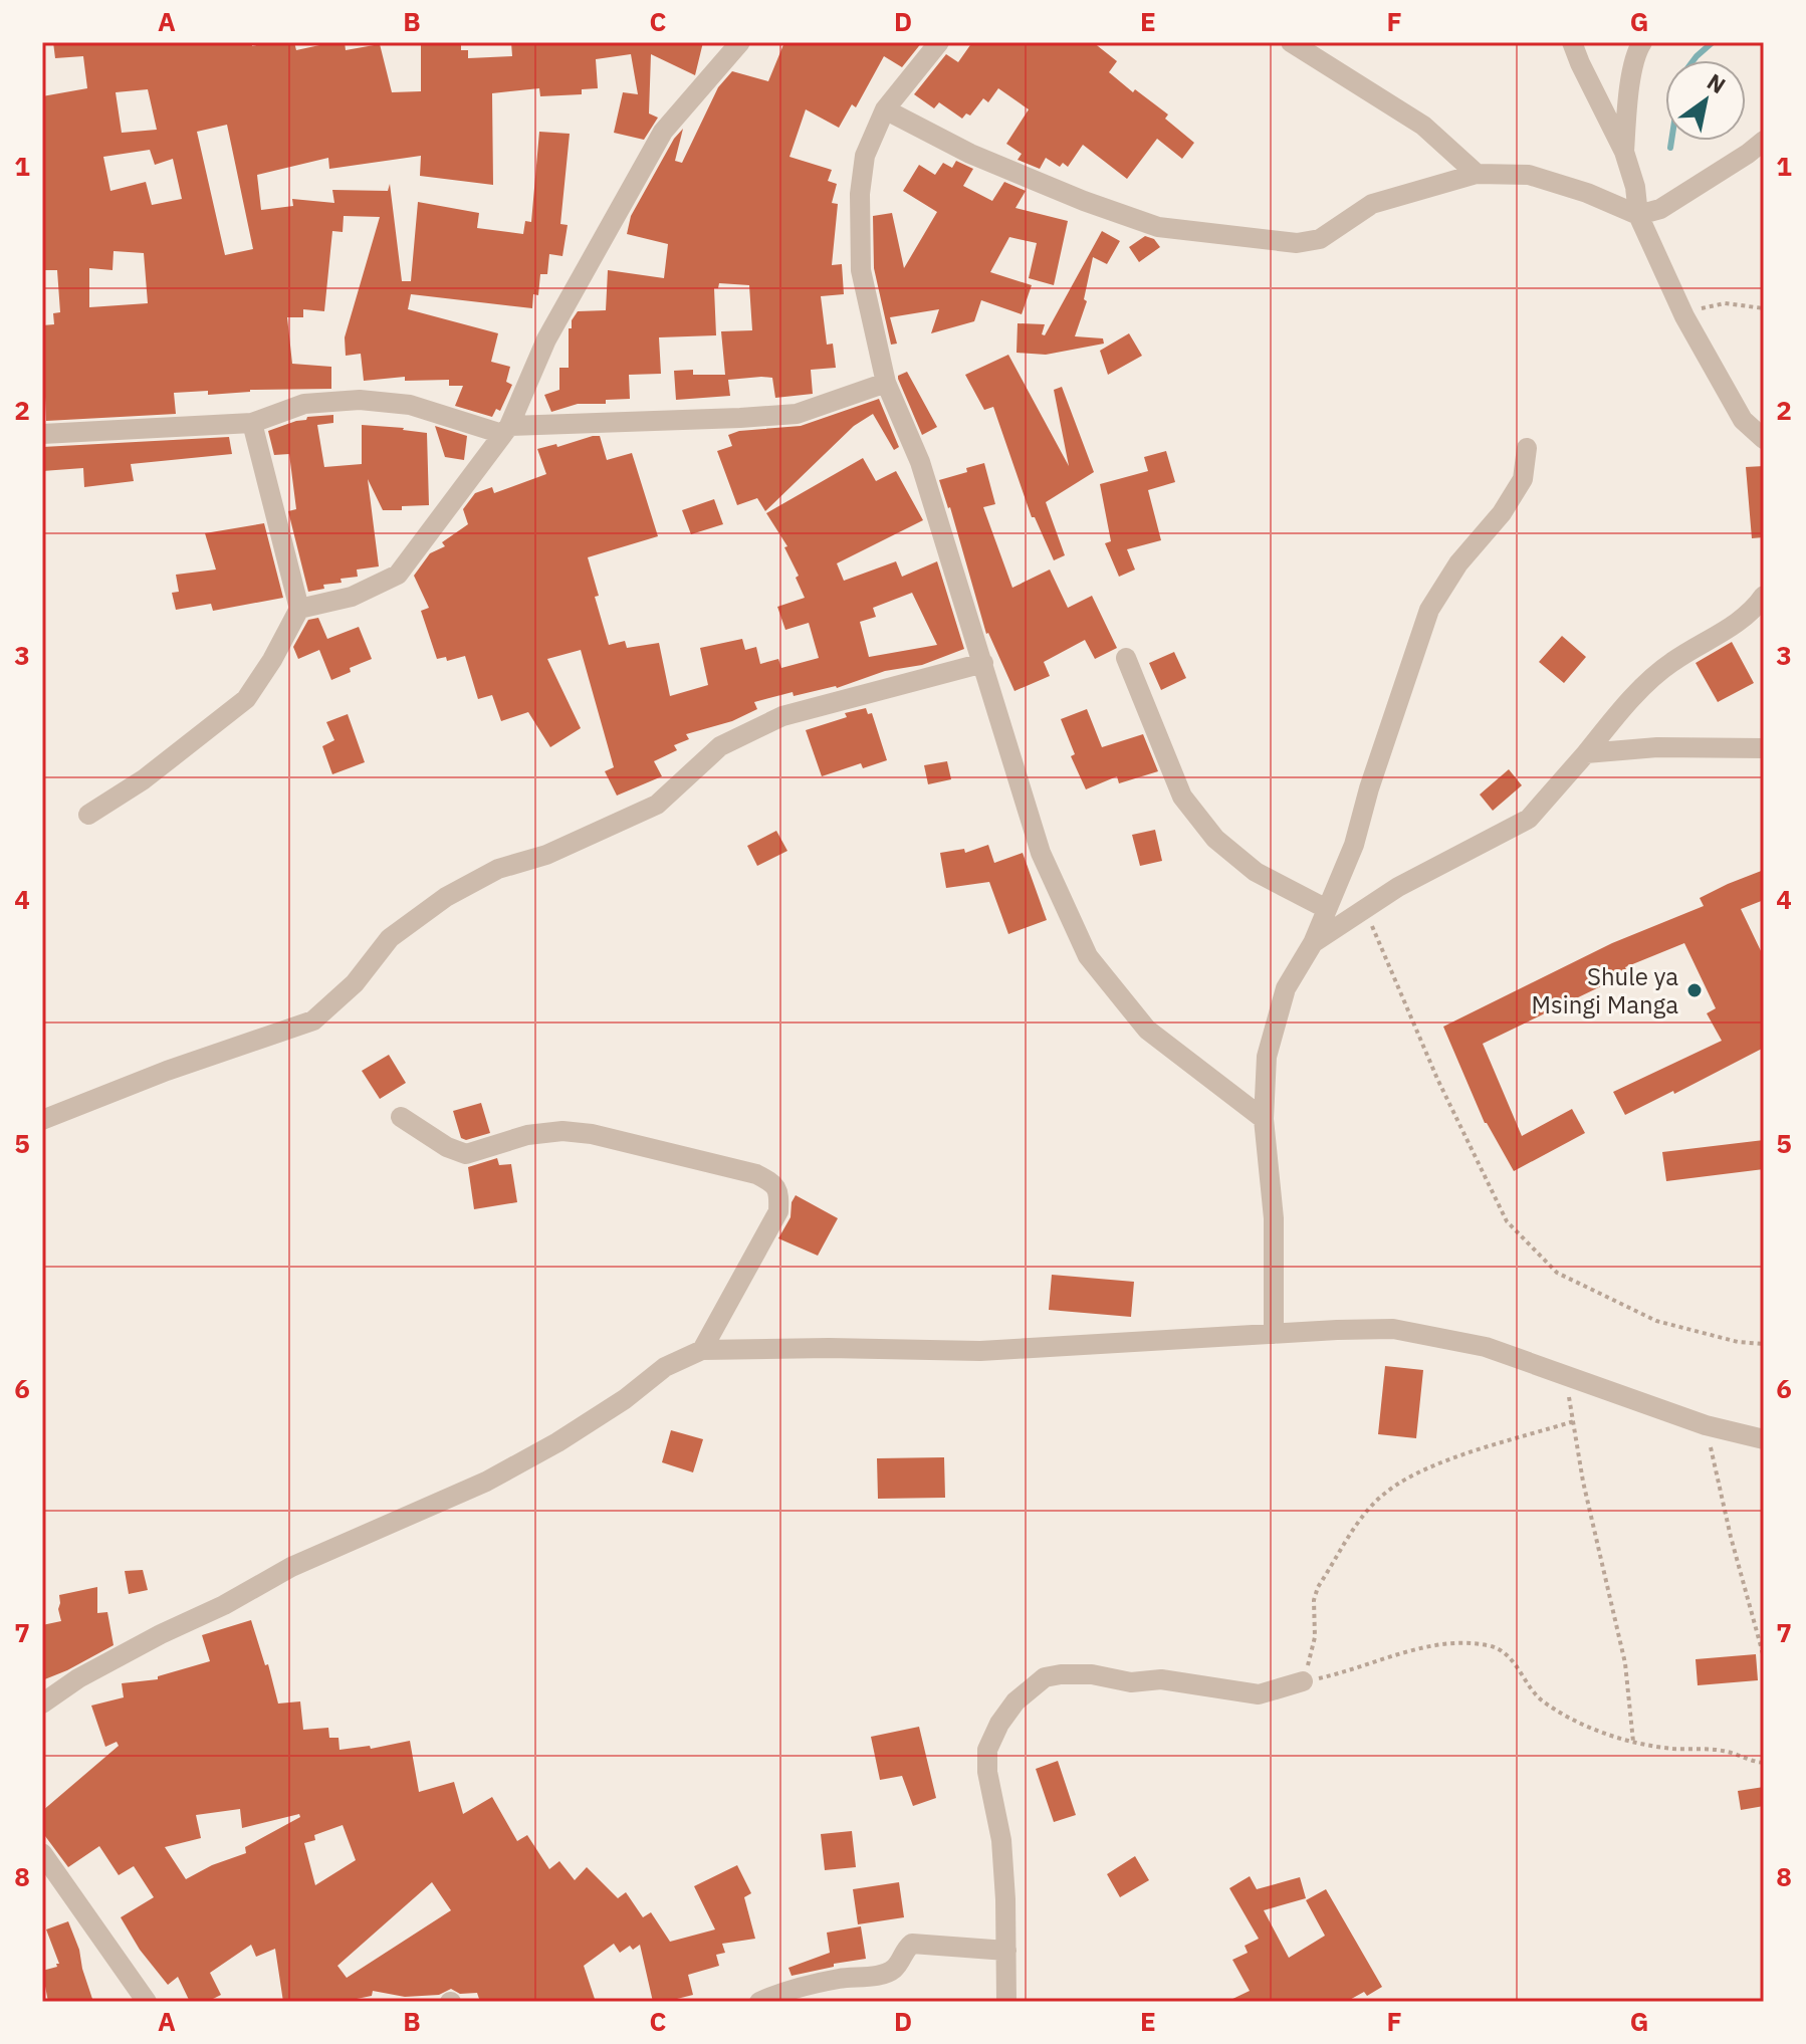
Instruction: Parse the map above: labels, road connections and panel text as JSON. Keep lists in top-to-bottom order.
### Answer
{
  "places": ["Shule ya Msingi Manga"],
  "north": "top right",
  "grid": {
    "columns": [
      "A",
      "B",
      "C",
      "D",
      "E",
      "F",
      "G"
    ],
    "rows": [
      "1",
      "2",
      "3",
      "4",
      "5",
      "6",
      "7",
      "8"
    ]
  }
}
